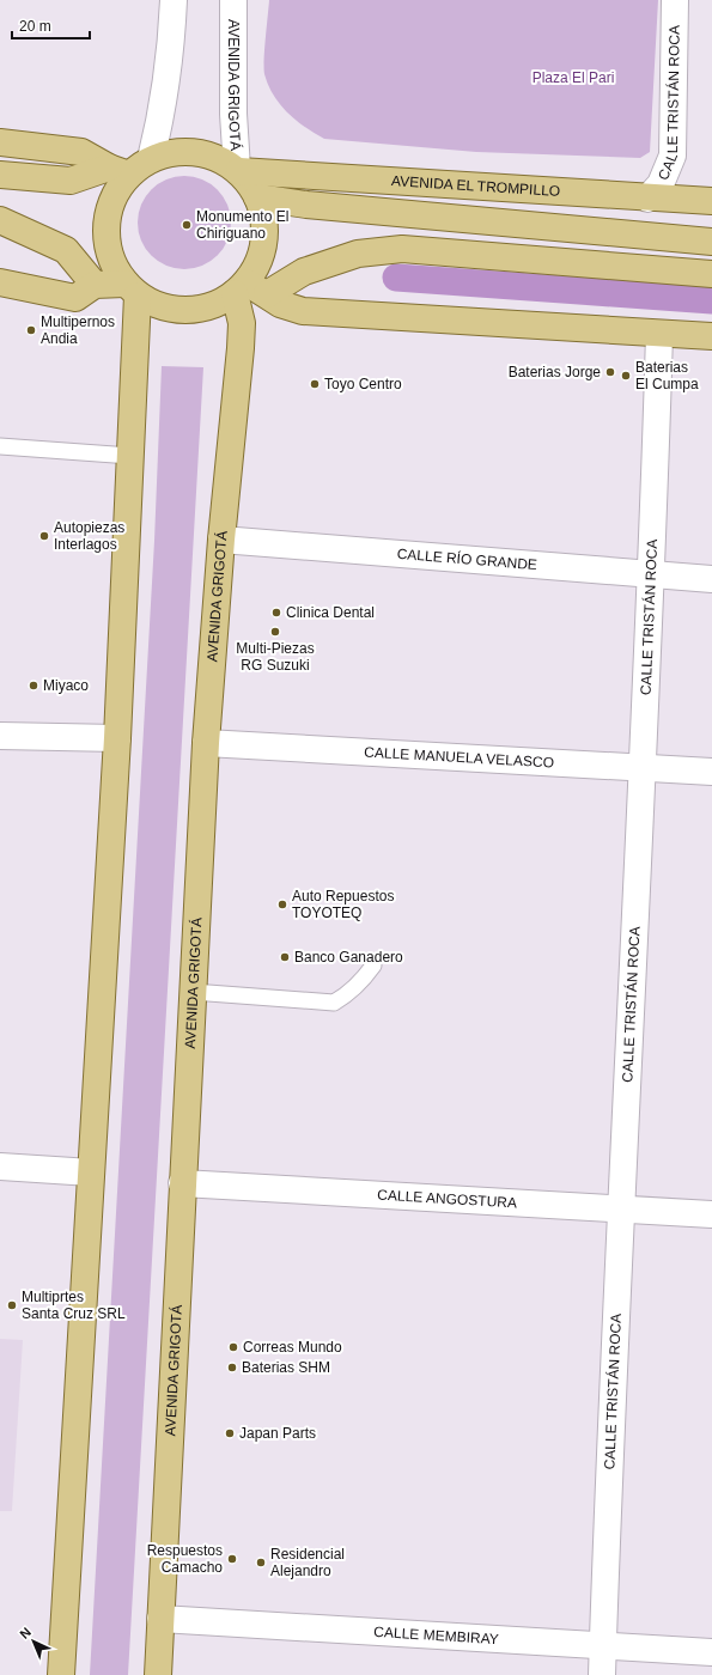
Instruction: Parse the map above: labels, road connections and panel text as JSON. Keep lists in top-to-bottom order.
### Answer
{
  "streets": {
    "main road": ["AVENIDA GRIGOTÁ", "AVENIDA EL TROMPILLO"],
    "street": [
      "CALLE TRISTÁN ROCA",
      "CALLE RÍO GRANDE",
      "CALLE MANUELA VELASCO",
      "CALLE ANGOSTURA",
      "CALLE MEMBIRAY"
    ]
  },
  "crossings": [
    ["AVENIDA GRIGOTÁ", "AVENIDA EL TROMPILLO"],
    ["AVENIDA GRIGOTÁ", "CALLE RÍO GRANDE"],
    ["AVENIDA GRIGOTÁ", "CALLE MANUELA VELASCO"],
    ["AVENIDA GRIGOTÁ", "CALLE ANGOSTURA"],
    ["AVENIDA GRIGOTÁ", "CALLE MEMBIRAY"],
    ["CALLE TRISTÁN ROCA", "AVENIDA EL TROMPILLO"],
    ["CALLE TRISTÁN ROCA", "CALLE RÍO GRANDE"],
    ["CALLE TRISTÁN ROCA", "CALLE MANUELA VELASCO"],
    ["CALLE TRISTÁN ROCA", "CALLE ANGOSTURA"],
    ["CALLE TRISTÁN ROCA", "CALLE MEMBIRAY"]
  ],
  "parks": ["Plaza El Pari"],
  "places": [
    "Monumento El Chiriguano",
    "Multipernos Andia",
    "Baterias Jorge",
    "Baterias El Cumpa",
    "Toyo Centro",
    "Autopiezas Interlagos",
    "Clinica Dental",
    "Multi-Piezas RG Suzuki",
    "Miyaco",
    "Auto Repuestos TOYOTEQ",
    "Banco Ganadero",
    "Multiprtes Santa Cruz SRL",
    "Correas Mundo",
    "Baterias SHM",
    "Japan Parts",
    "Respuestos Camacho",
    "Residencial Alejandro"
  ],
  "scale_bar": "20 m",
  "north": "top left"
}
